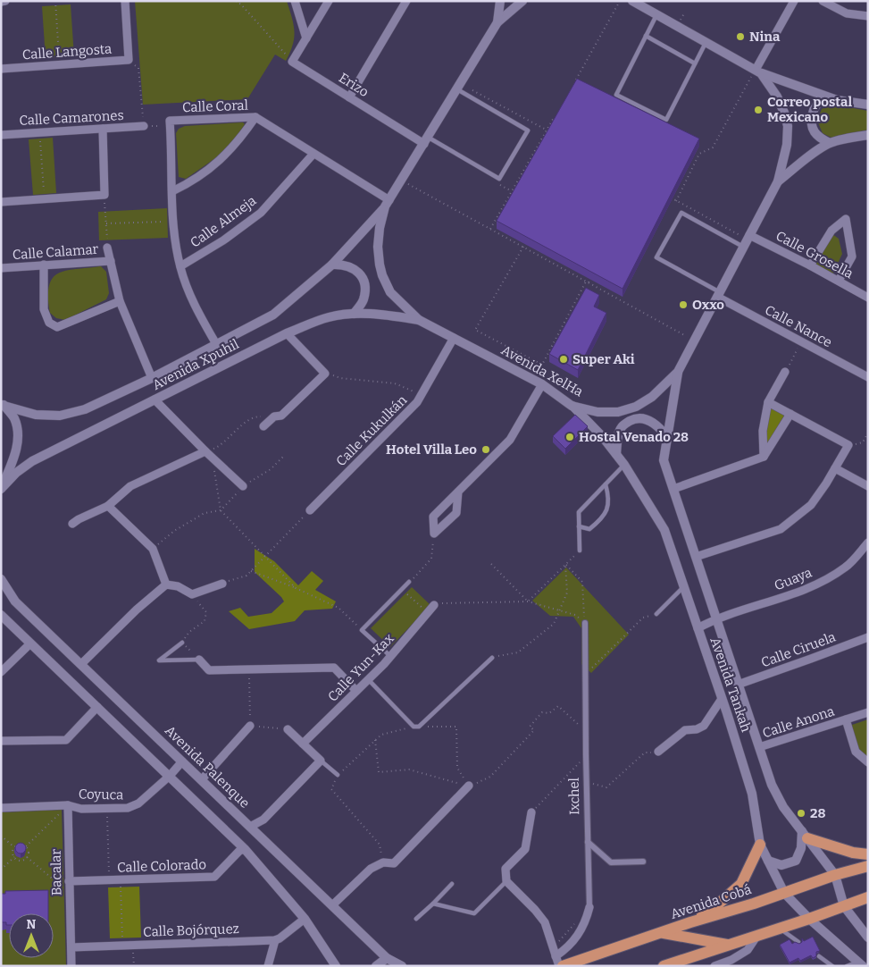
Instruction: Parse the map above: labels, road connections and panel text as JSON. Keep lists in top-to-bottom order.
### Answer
{
  "streets": {
    "main road": ["Avenida Cobá"],
    "street": [
      "Calle Langosta",
      "Erizo",
      "Calle Coral",
      "Calle Camarones",
      "Calle Almeja",
      "Calle Calamar",
      "Calle Grosella",
      "Calle Nance",
      "Avenida Xpuhil",
      "Avenida XelHa",
      "Calle Kukulkán",
      "Guaya",
      "Calle Ciruela",
      "Calle Yun-Kax",
      "Avenida Tankah",
      "Calle Anona",
      "Avenida Palenque",
      "Coyuca",
      "Ixchel",
      "Calle Colorado",
      "Bacalar",
      "Calle Bojórquez"
    ]
  },
  "crossings": [
    ["Erizo", "Avenida XelHa"],
    ["Calle Coral", "Calle Almeja"],
    ["Calle Coral", "Avenida Xpuhil"],
    ["Calle Coral", "Avenida XelHa"],
    ["Calle Calamar", "Avenida Xpuhil"],
    ["Calle Grosella", "Avenida XelHa"],
    ["Calle Nance", "Avenida XelHa"],
    ["Avenida Xpuhil", "Avenida XelHa"],
    ["Avenida XelHa", "Calle Kukulkán"],
    ["Avenida XelHa", "Avenida Tankah"],
    ["Guaya", "Avenida Tankah"],
    ["Calle Ciruela", "Avenida Tankah"],
    ["Avenida Tankah", "Calle Anona"],
    ["Avenida Tankah", "Avenida Cobá"],
    ["Avenida Palenque", "Coyuca"],
    ["Coyuca", "Bacalar"],
    ["Calle Colorado", "Bacalar"],
    ["Bacalar", "Calle Bojórquez"]
  ],
  "places": [
    "Nina",
    "Correo postal Mexicano",
    "Oxxo",
    "Super Aki",
    "Hostal Venado 28",
    "Hotel Villa Leo",
    "28"
  ],
  "north": "top"
}
